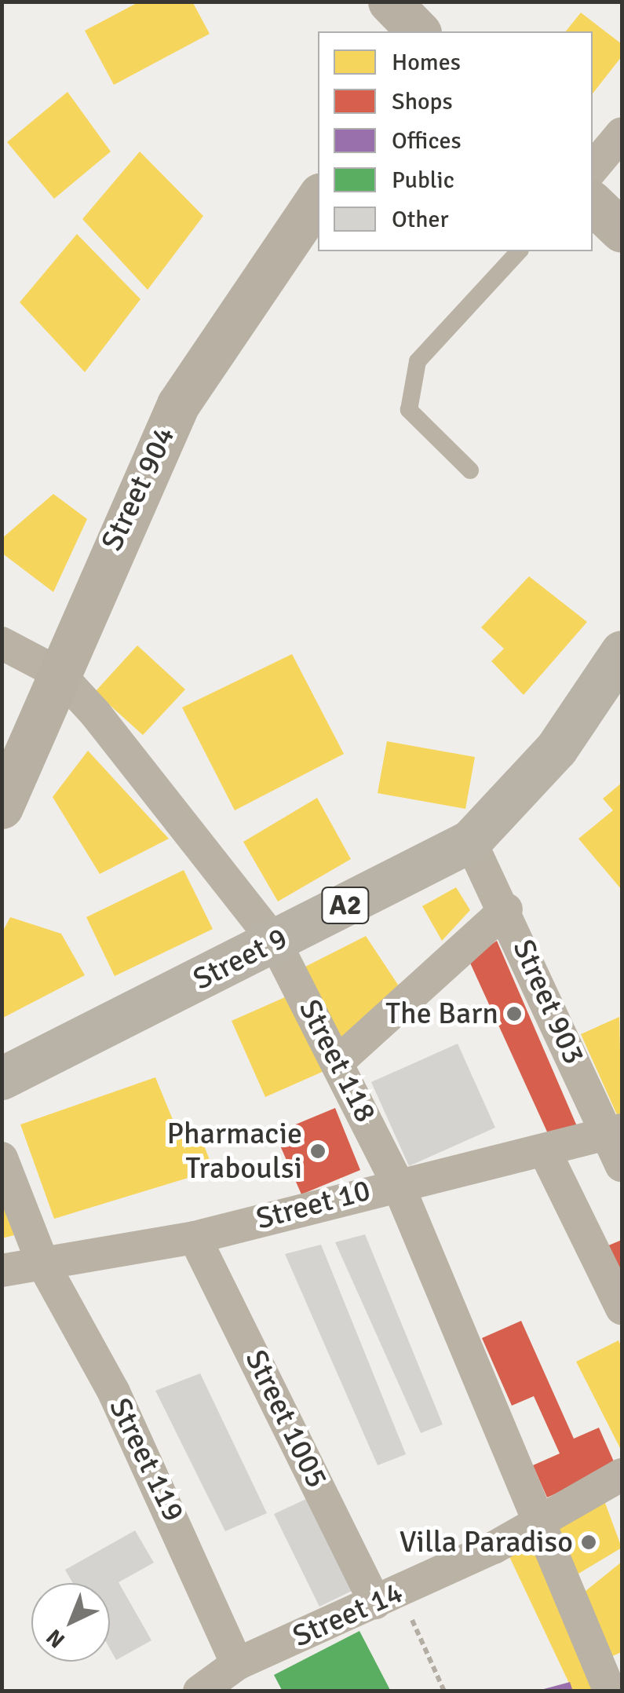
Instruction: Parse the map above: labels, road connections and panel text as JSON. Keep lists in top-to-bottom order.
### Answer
{
  "streets": {
    "main road": ["Street 904", "A2", "Street 9"],
    "street": [
      "Street 903",
      "Street 118",
      "Street 10",
      "Street 1005",
      "Street 119",
      "Street 14"
    ]
  },
  "crossings": [
    ["Street 904", "Street 118"],
    ["Street 9", "Street 903"],
    ["Street 9", "Street 118"],
    ["Street 903", "Street 10"],
    ["Street 118", "Street 10"],
    ["Street 118", "Street 14"],
    ["Street 10", "Street 1005"],
    ["Street 10", "Street 119"],
    ["Street 1005", "Street 14"],
    ["Street 119", "Street 14"]
  ],
  "places": ["The Barn", "Pharmacie Traboulsi", "Villa Paradiso"],
  "legend": [
    "Homes",
    "Shops",
    "Offices",
    "Public",
    "Other"
  ],
  "north": "bottom left"
}
